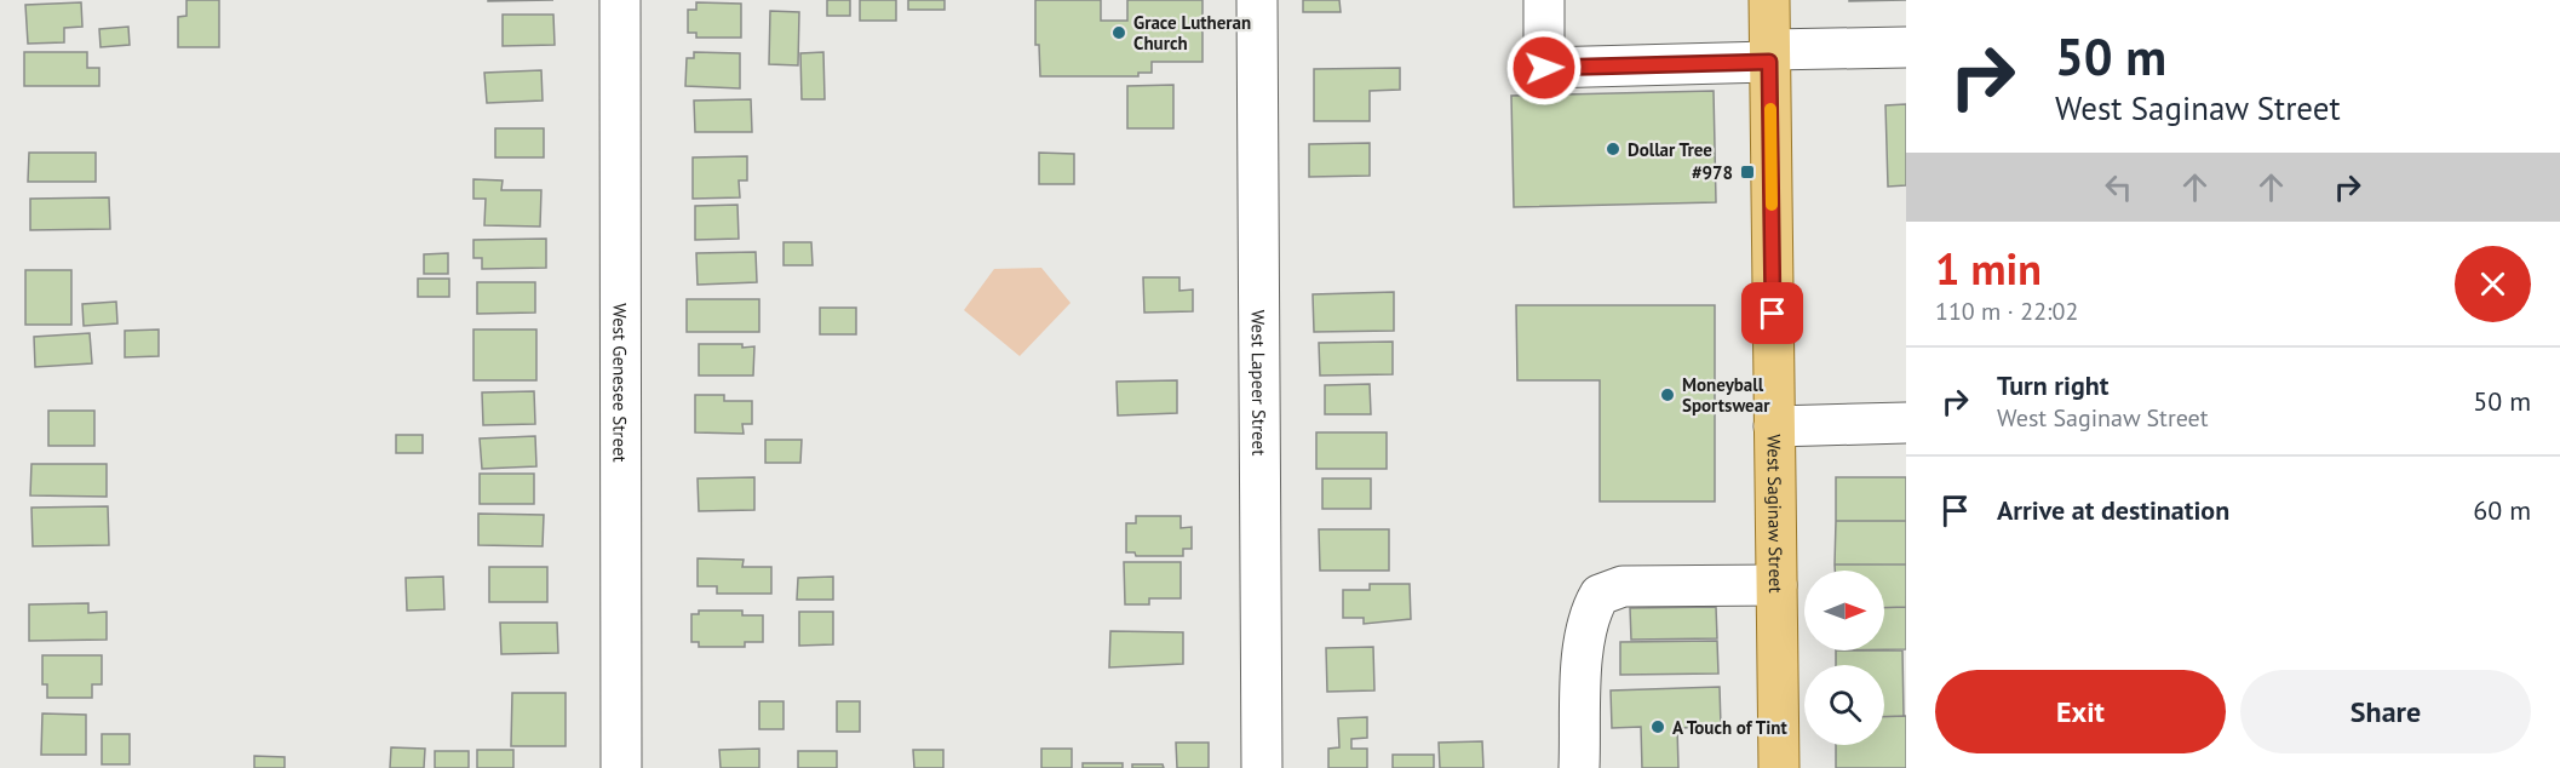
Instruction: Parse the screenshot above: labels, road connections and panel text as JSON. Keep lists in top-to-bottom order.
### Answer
{
  "streets": {
    "main road": ["West Saginaw Street"],
    "street": ["West Genesee Street", "West Lapeer Street"]
  },
  "places": {
    "other": [
      "Grace Lutheran Church",
      "Dollar Tree",
      "Moneyball Sportswear",
      "A Touch of Tint"
    ],
    "transit": ["#978"]
  },
  "north": "right",
  "page": {
    "turn": ["50 m", "West Saginaw Street"],
    "heading": ["1 min", "110 m · 22:02"],
    "list": [
      {
        "name": "Turn right",
        "note": "West Saginaw Street",
        "value": "50 m"
      },
      {
        "name": "Arrive at destination",
        "value": "60 m"
      }
    ],
    "buttons": ["Exit", "Share"]
  }
}
